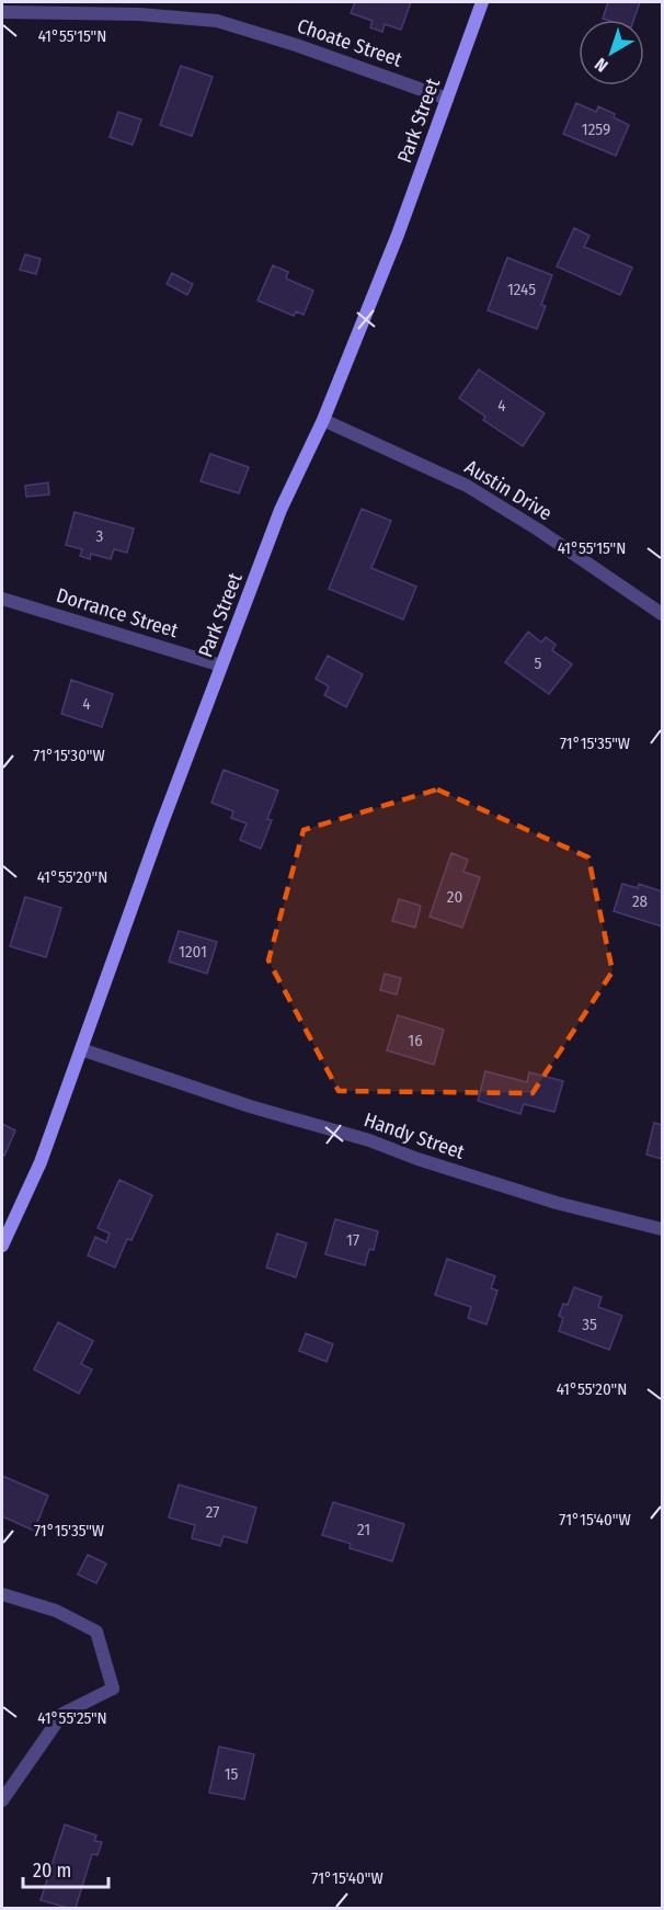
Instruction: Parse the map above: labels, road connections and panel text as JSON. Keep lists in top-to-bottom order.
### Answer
{
  "streets": {
    "main road": ["Park Street"],
    "street": [
      "Choate Street",
      "Austin Drive",
      "Dorrance Street",
      "Handy Street"
    ]
  },
  "crossings": [
    ["Choate Street", "Park Street"],
    ["Park Street", "Austin Drive"],
    ["Park Street", "Dorrance Street"],
    ["Park Street", "Handy Street"]
  ],
  "house_numbers": [
    "1259",
    "1245",
    "4",
    "3",
    "5",
    "4",
    "20",
    "28",
    "1201",
    "16",
    "17",
    "35",
    "27",
    "21",
    "15"
  ],
  "scale_bar": "20 m",
  "north": "bottom left",
  "coordinates": [
    "41°55'15\"N",
    "71°15'35\"W",
    "71°15'30\"W",
    "41°55'20\"N",
    "71°15'40\"W",
    "41°55'25\"N"
  ]
}
